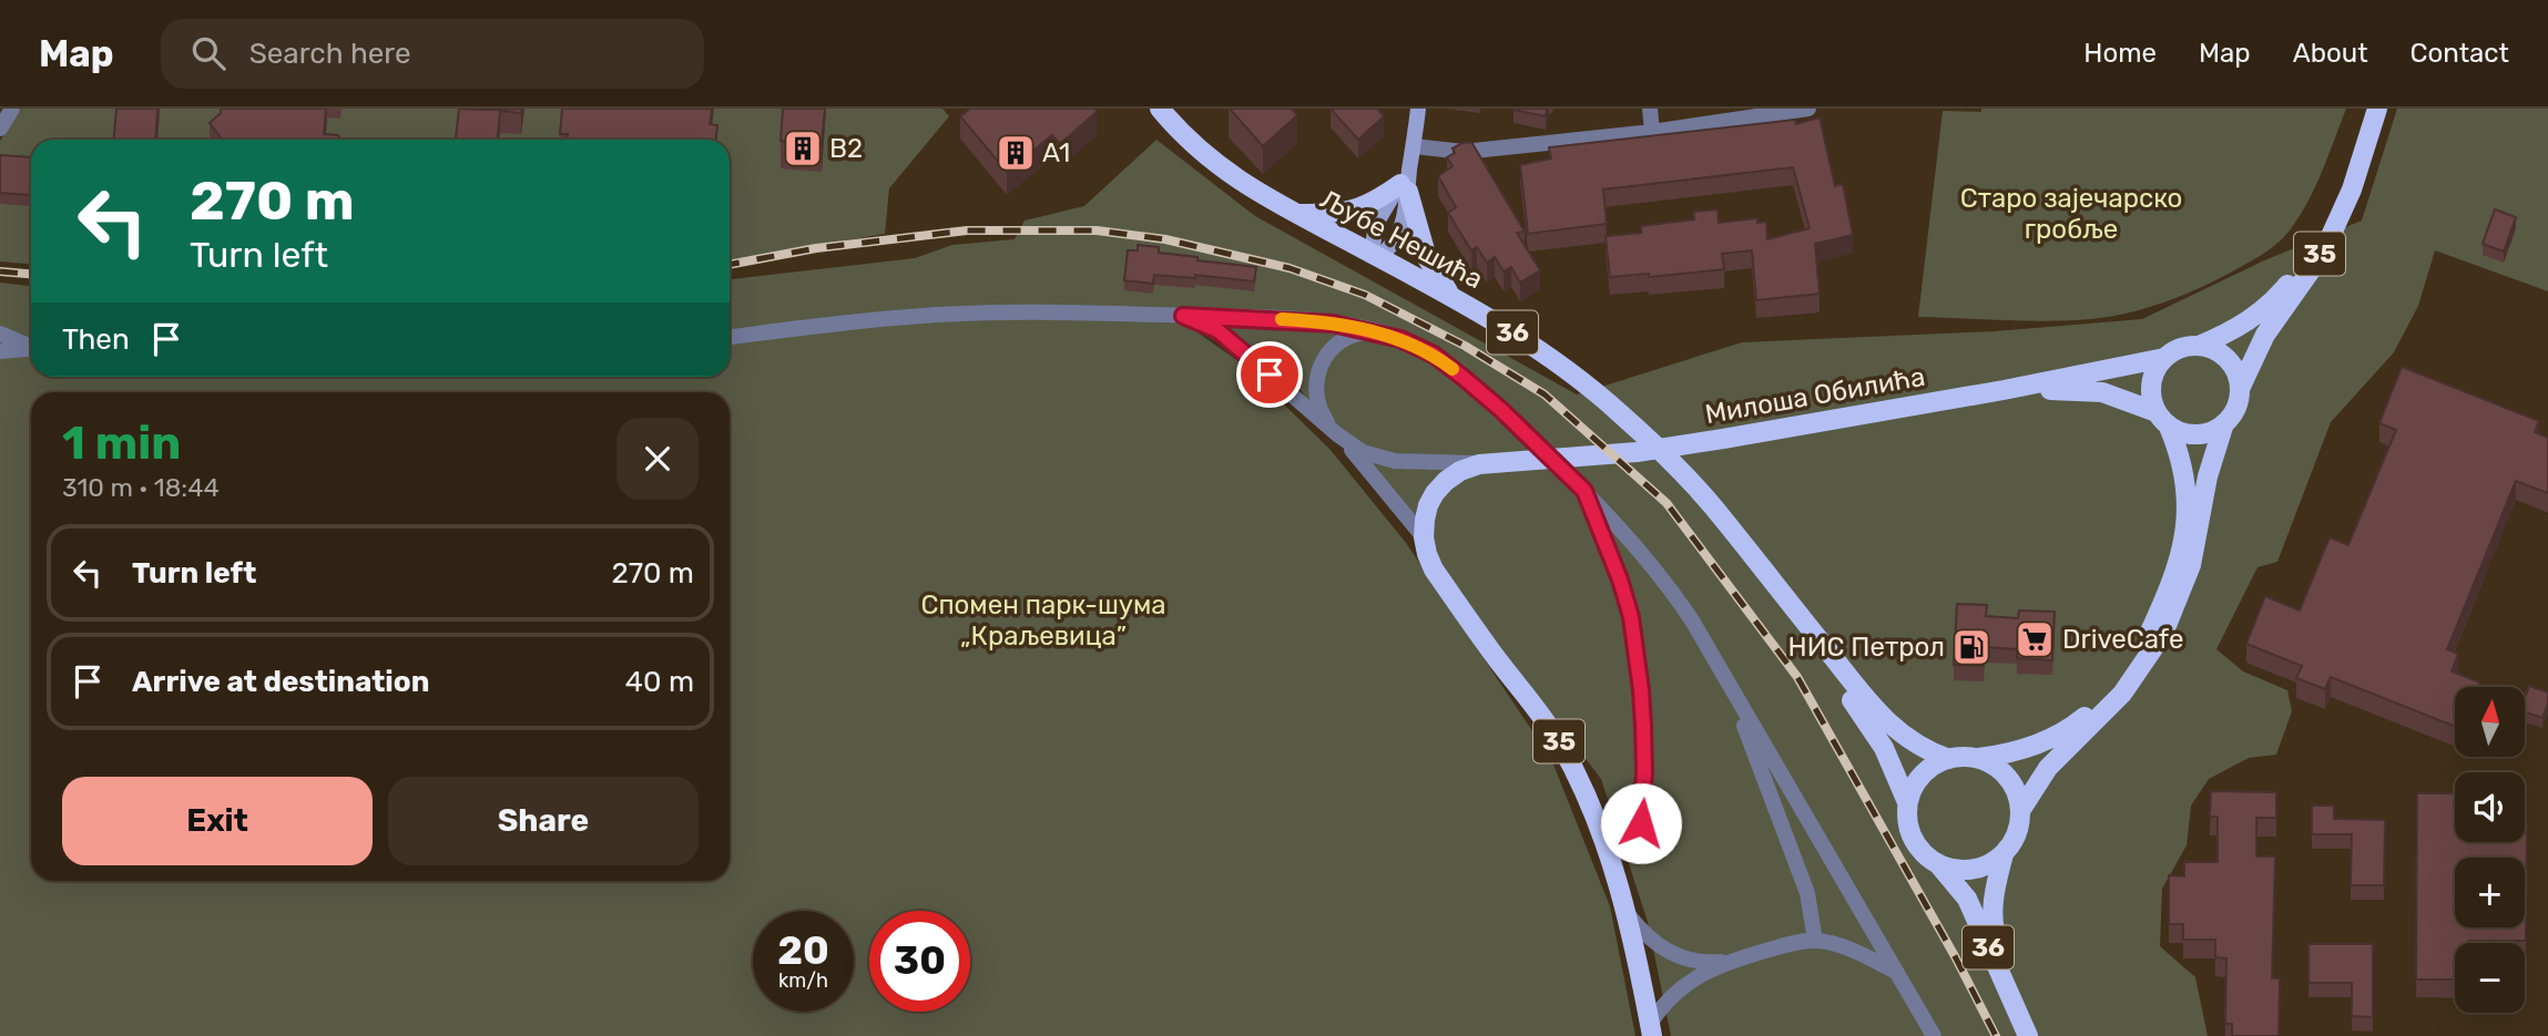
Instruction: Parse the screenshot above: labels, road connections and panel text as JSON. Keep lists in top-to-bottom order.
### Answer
{
  "streets": {
    "main road": [
      "Љубе Нешића",
      "35",
      "36",
      "Милоша Обилића"
    ]
  },
  "crossings": [
    ["Љубе Нешића", "36"],
    ["35", "Милоша Обилића"]
  ],
  "parks": ["Старо зајечарско гробље", "Спомен парк-шума „Краљевица”"],
  "places": {
    "building": ["B2", "A1"],
    "supermarket": ["DriveCafe"],
    "fuel station": ["НИС Петрол"]
  },
  "north": "top",
  "page": {
    "header": "Map",
    "search": "Search here",
    "nav": [
      "Home",
      "Map",
      "About",
      "Contact"
    ],
    "turn": ["270 m", "Turn left"],
    "then": "Then",
    "heading": ["1 min", "310 m · 18:44"],
    "list": [
      {
        "name": "Turn left",
        "value": "270 m"
      },
      {
        "name": "Arrive at destination",
        "value": "40 m"
      }
    ],
    "map_buttons": ["+", "−"],
    "buttons": ["Exit", "Share"],
    "speed": "20 km/h",
    "limit": "30"
  }
}
